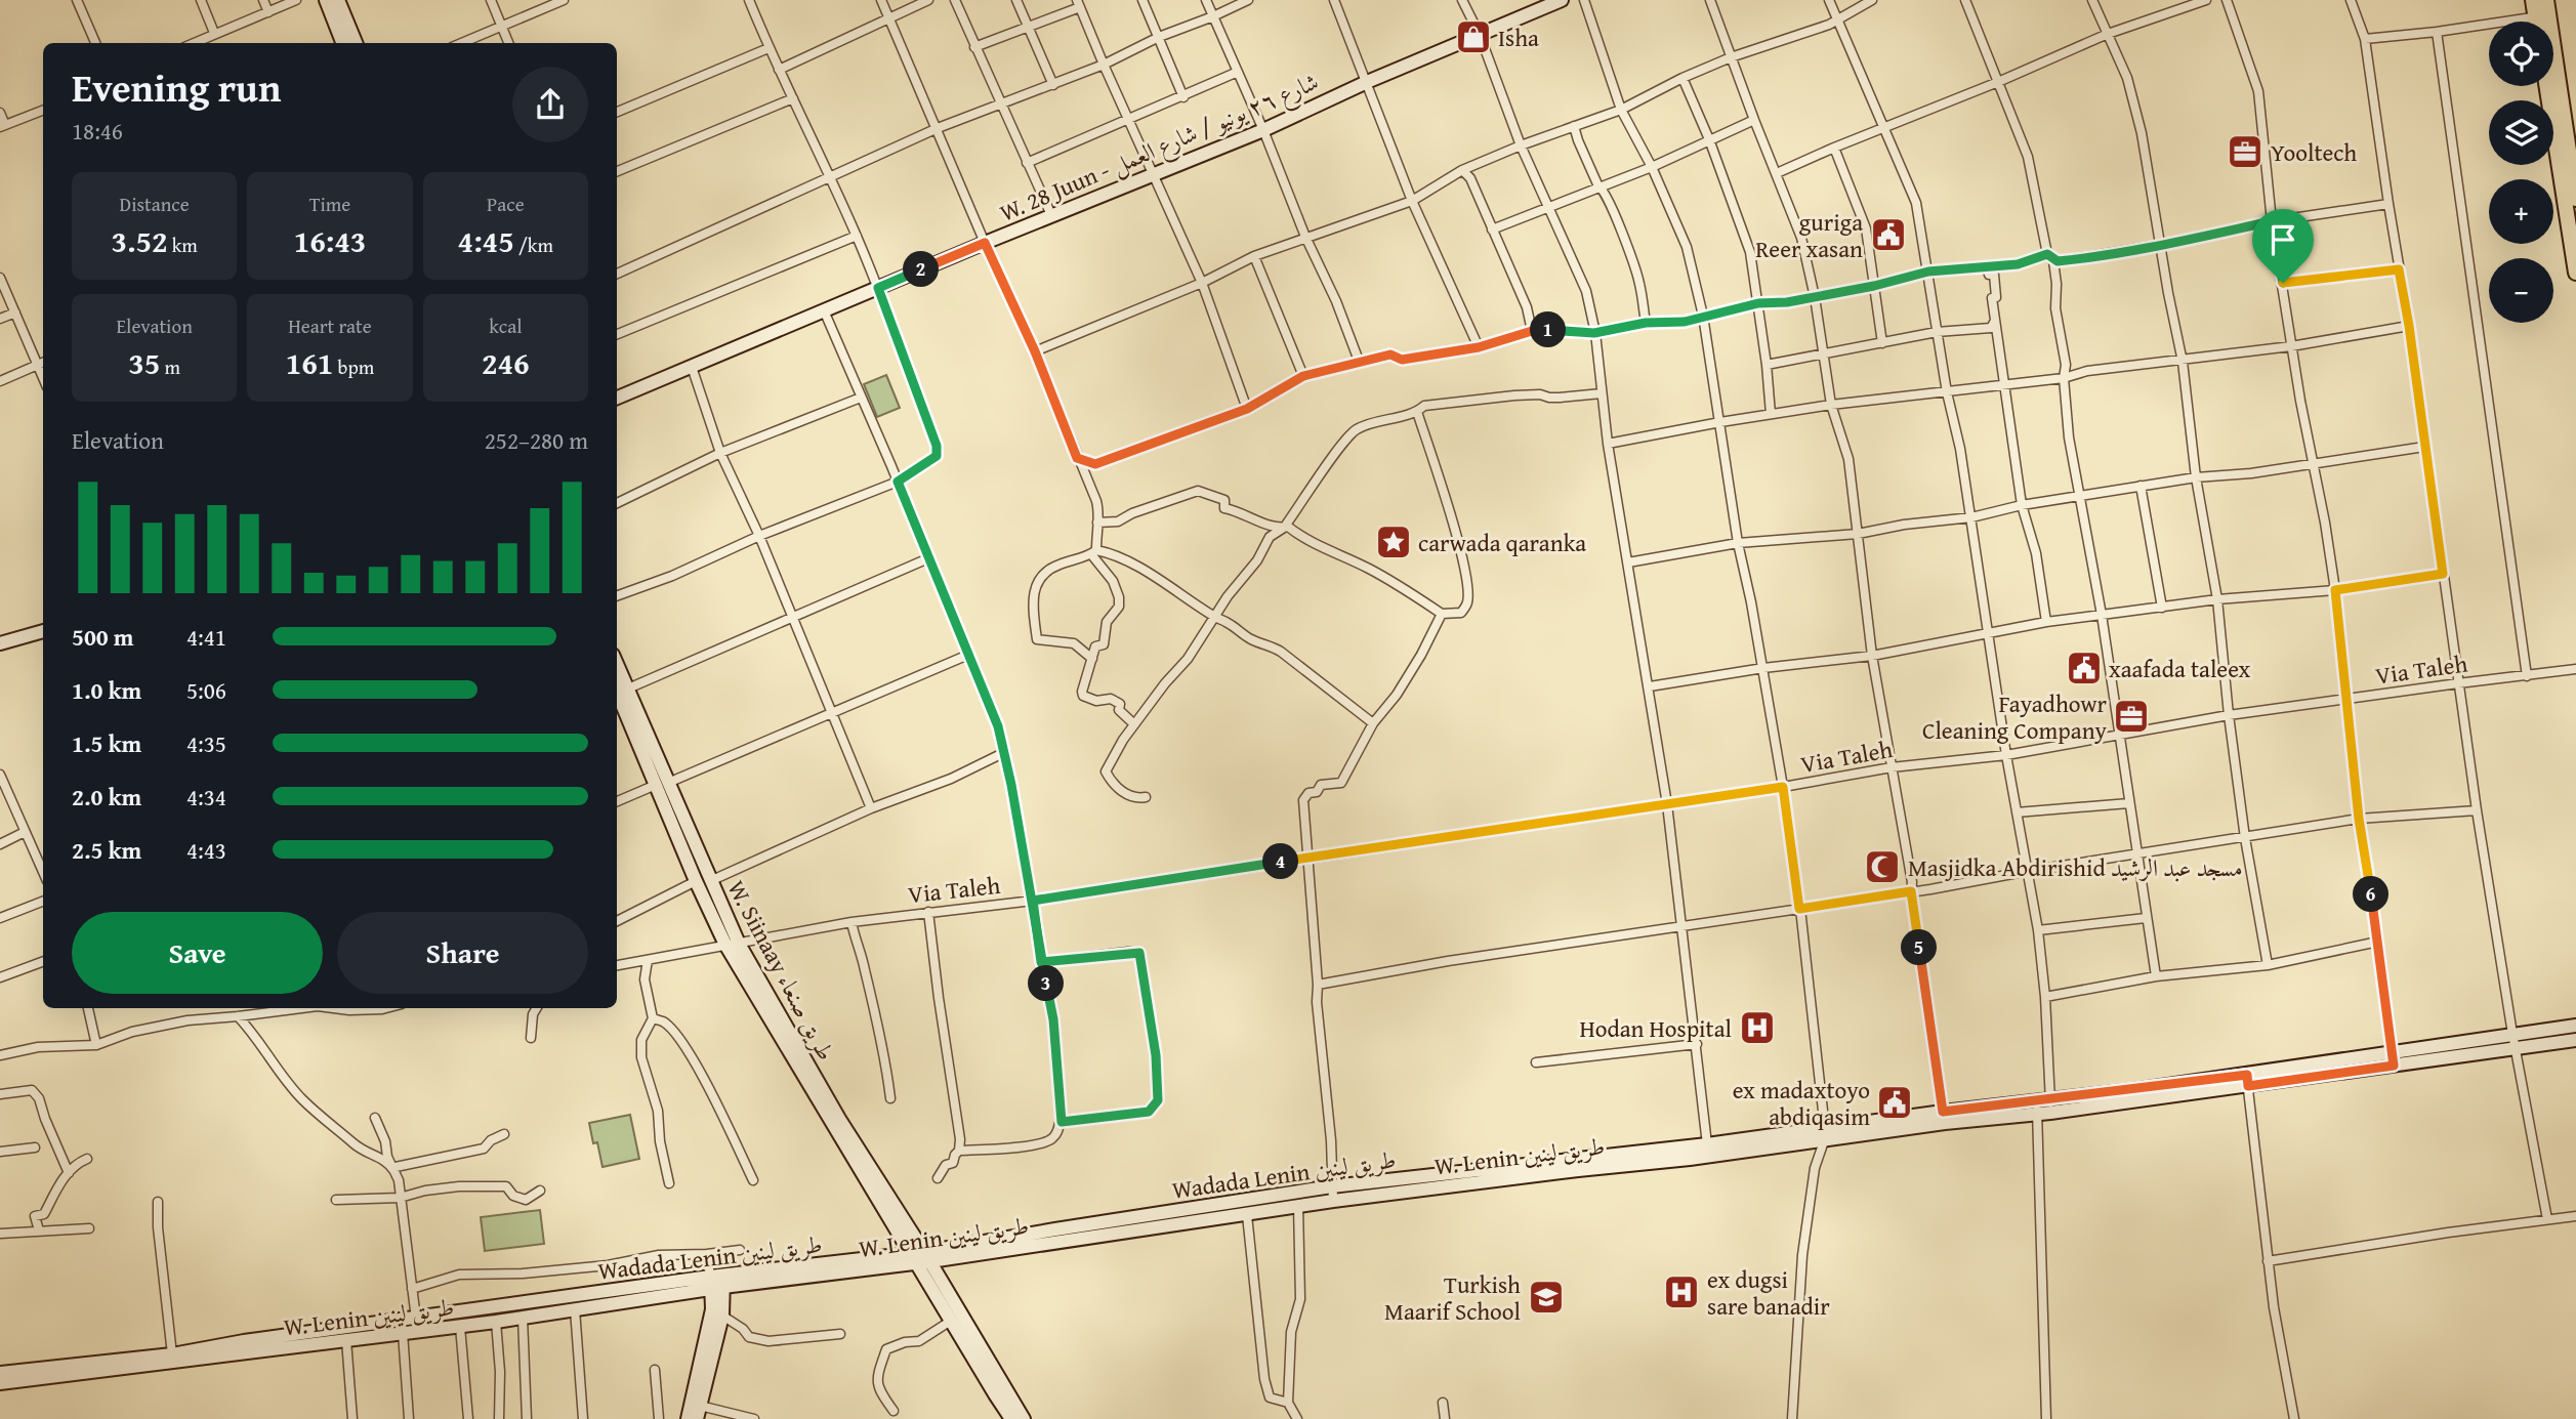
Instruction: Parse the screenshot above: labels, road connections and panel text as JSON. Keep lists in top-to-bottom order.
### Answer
{
  "streets": {
    "main road": [
      "W. 28 Juun - شارع ٢٦ يونيو / شارع العمل",
      "W. Siinaay طريق صنعاء",
      "W. Lenin طريق لينين",
      "Wadada Lenin طريق لينين"
    ],
    "street": ["Via Taleh"]
  },
  "crossings": [
    ["Via Taleh", "W. Siinaay طريق صنعاء"],
    ["W. Siinaay طريق صنعاء", "W. Lenin طريق لينين"],
    ["W. Siinaay طريق صنعاء", "Wadada Lenin طريق لينين"],
    ["W. Lenin طريق لينين", "Wadada Lenin طريق لينين"]
  ],
  "places": {
    "shop": ["Isha"],
    "office": ["Yooltech", "Fayadhowr Cleaning Company"],
    "public building": ["guriga Reer xasan", "xaafada taleex", "ex madaxtoyo abdiqasim"],
    "place": ["carwada qaranka"],
    "mosque": ["Masjidka Abdirishid مسجد عبد الرشيد"],
    "hospital": ["Hodan Hospital", "ex dugsi sare banadir"],
    "school or university": ["Turkish Maarif School"]
  },
  "page": {
    "map_buttons": ["+", "−"],
    "heading": ["Evening run", "18:46"],
    "stats": [
      ["Distance", "3.52 km"],
      ["Time", "16:43"],
      ["Pace", "4:45 /km"],
      ["Elevation", "35 m"],
      ["Heart rate", "161 bpm"],
      ["kcal", "246"]
    ],
    "pins": [
      "2",
      "1",
      "4",
      "6",
      "5",
      "3"
    ],
    "chart": ["Elevation", "252–280 m"],
    "list": [
      {
        "name": "500 m",
        "note": "4:41"
      },
      {
        "name": "1.0 km",
        "note": "5:06"
      },
      {
        "name": "1.5 km",
        "note": "4:35"
      },
      {
        "name": "2.0 km",
        "note": "4:34"
      },
      {
        "name": "2.5 km",
        "note": "4:43"
      }
    ],
    "buttons": ["Save", "Share"]
  }
}
